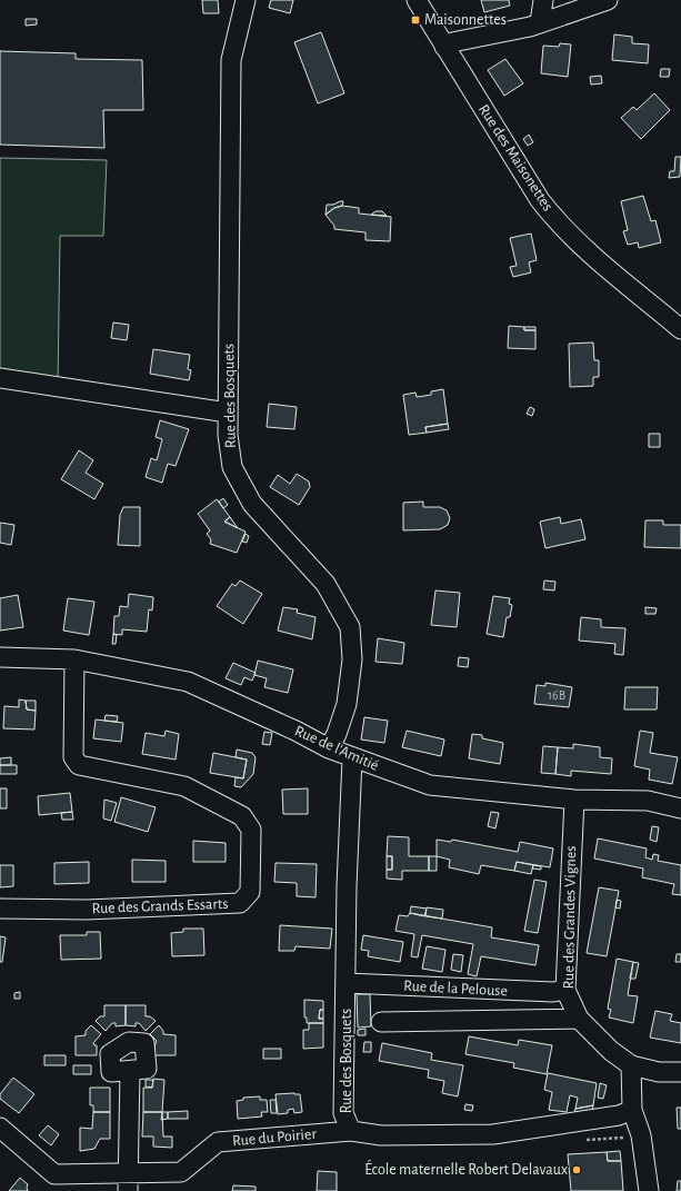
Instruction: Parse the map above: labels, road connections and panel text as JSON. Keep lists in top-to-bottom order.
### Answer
{
  "streets": {
    "street": [
      "Rue des Maisonettes",
      "Rue des Bosquets",
      "Rue de l'Amitié",
      "Rue des Grands Essarts",
      "Rue des Grandes Vignes",
      "Rue de la Pelouse",
      "Rue du Poirier"
    ]
  },
  "crossings": [
    ["Rue des Bosquets", "Rue de l'Amitié"],
    ["Rue des Bosquets", "Rue de la Pelouse"],
    ["Rue des Bosquets", "Rue du Poirier"],
    ["Rue de l'Amitié", "Rue des Grands Essarts"],
    ["Rue de l'Amitié", "Rue des Grandes Vignes"],
    ["Rue des Grandes Vignes", "Rue de la Pelouse"]
  ],
  "places": {
    "transit": ["Maisonnettes"],
    "other": ["École maternelle Robert Delavaux"]
  },
  "house_numbers": ["16B"]
}
